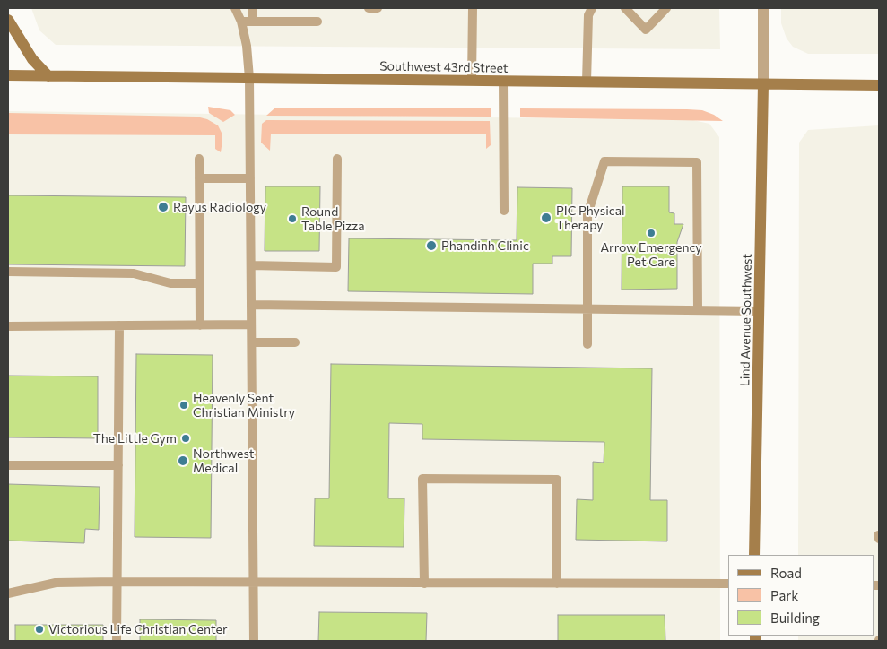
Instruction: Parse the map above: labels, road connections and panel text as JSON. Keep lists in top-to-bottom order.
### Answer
{
  "streets": {
    "main road": ["Southwest 43rd Street", "Lind Avenue Southwest"]
  },
  "crossings": [
    ["Southwest 43rd Street", "Lind Avenue Southwest"]
  ],
  "places": [
    "Rayus Radiology",
    "PIC Physical Therapy",
    "Round Table Pizza",
    "Arrow Emergency Pet Care",
    "Phandinh Clinic",
    "Heavenly Sent Christian Ministry",
    "The Little Gym",
    "Northwest Medical",
    "Victorious Life Christian Center"
  ],
  "legend": ["Road", "Park", "Building"]
}
